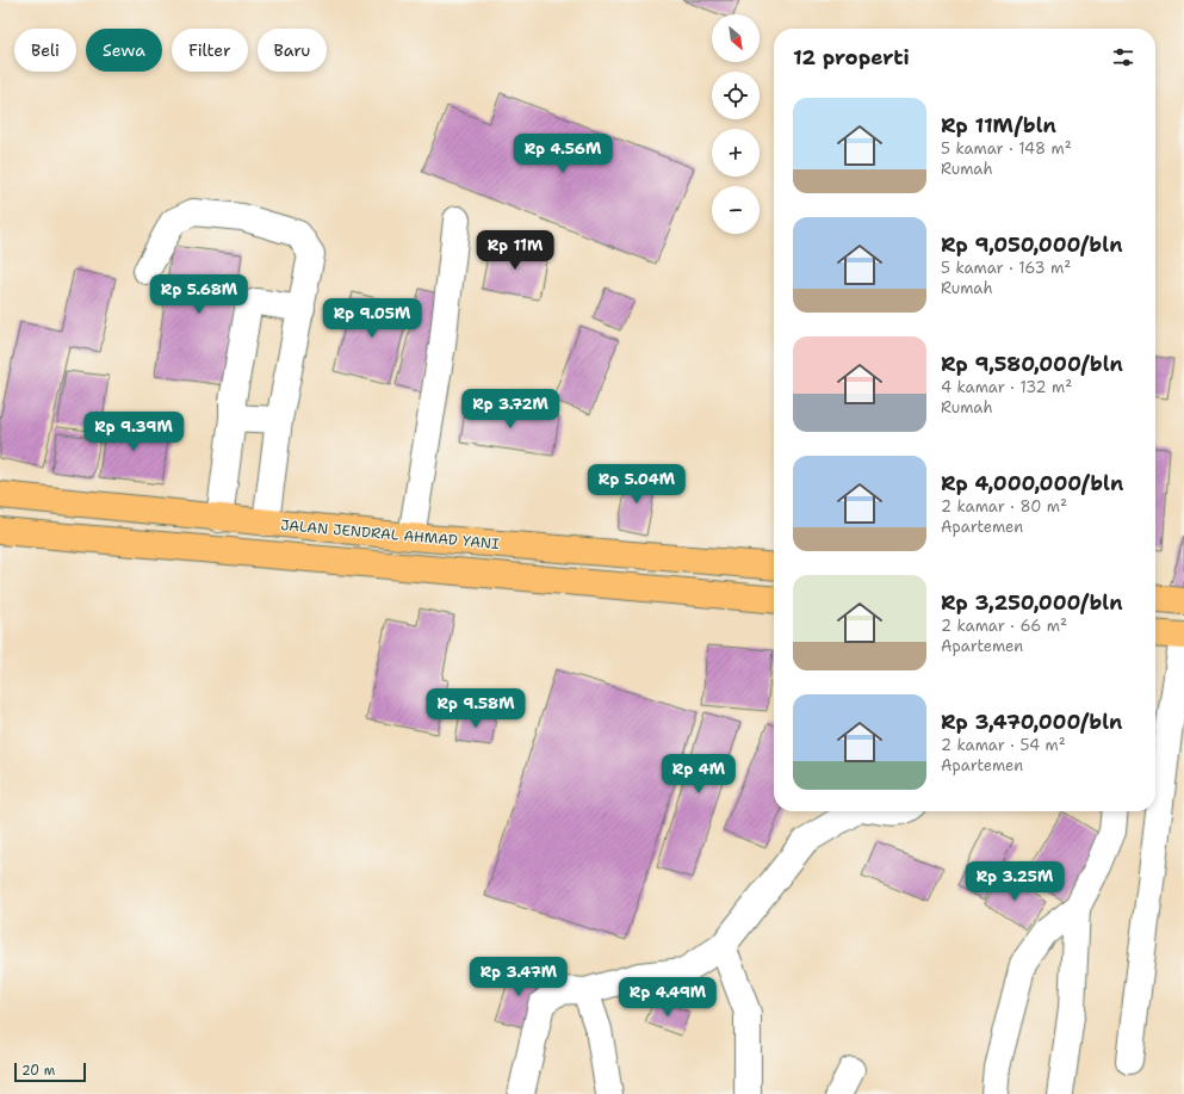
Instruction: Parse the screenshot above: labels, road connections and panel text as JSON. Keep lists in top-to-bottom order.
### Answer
{
  "streets": {
    "highway": ["JALAN JENDRAL AHMAD YANI"]
  },
  "scale_bar": "20 m",
  "north": "bottom right",
  "page": {
    "map_buttons": ["+", "−"],
    "chip": [
      "Beli",
      "Sewa",
      "Filter",
      "Baru"
    ],
    "heading": "12 properti",
    "list": [
      {
        "name": "Rp 11M/bln",
        "note": "5 kamar · 148 m² · Rumah"
      },
      {
        "name": "Rp 9,050,000/bln",
        "note": "5 kamar · 163 m² · Rumah"
      },
      {
        "name": "Rp 9,580,000/bln",
        "note": "4 kamar · 132 m² · Rumah"
      },
      {
        "name": "Rp 4,000,000/bln",
        "note": "2 kamar · 80 m² · Apartemen"
      },
      {
        "name": "Rp 3,250,000/bln",
        "note": "2 kamar · 66 m² · Apartemen"
      },
      {
        "name": "Rp 3,470,000/bln",
        "note": "2 kamar · 54 m² · Apartemen"
      }
    ],
    "price": [
      "Rp 4.56M",
      "Rp 11M",
      "Rp 5.68M",
      "Rp 9.05M",
      "Rp 3.72M",
      "Rp 9.39M",
      "Rp 5.04M",
      "Rp 9.58M",
      "Rp 4M",
      "Rp 3.25M",
      "Rp 3.47M",
      "Rp 4.49M"
    ],
    "scale": "20 m"
  }
}
